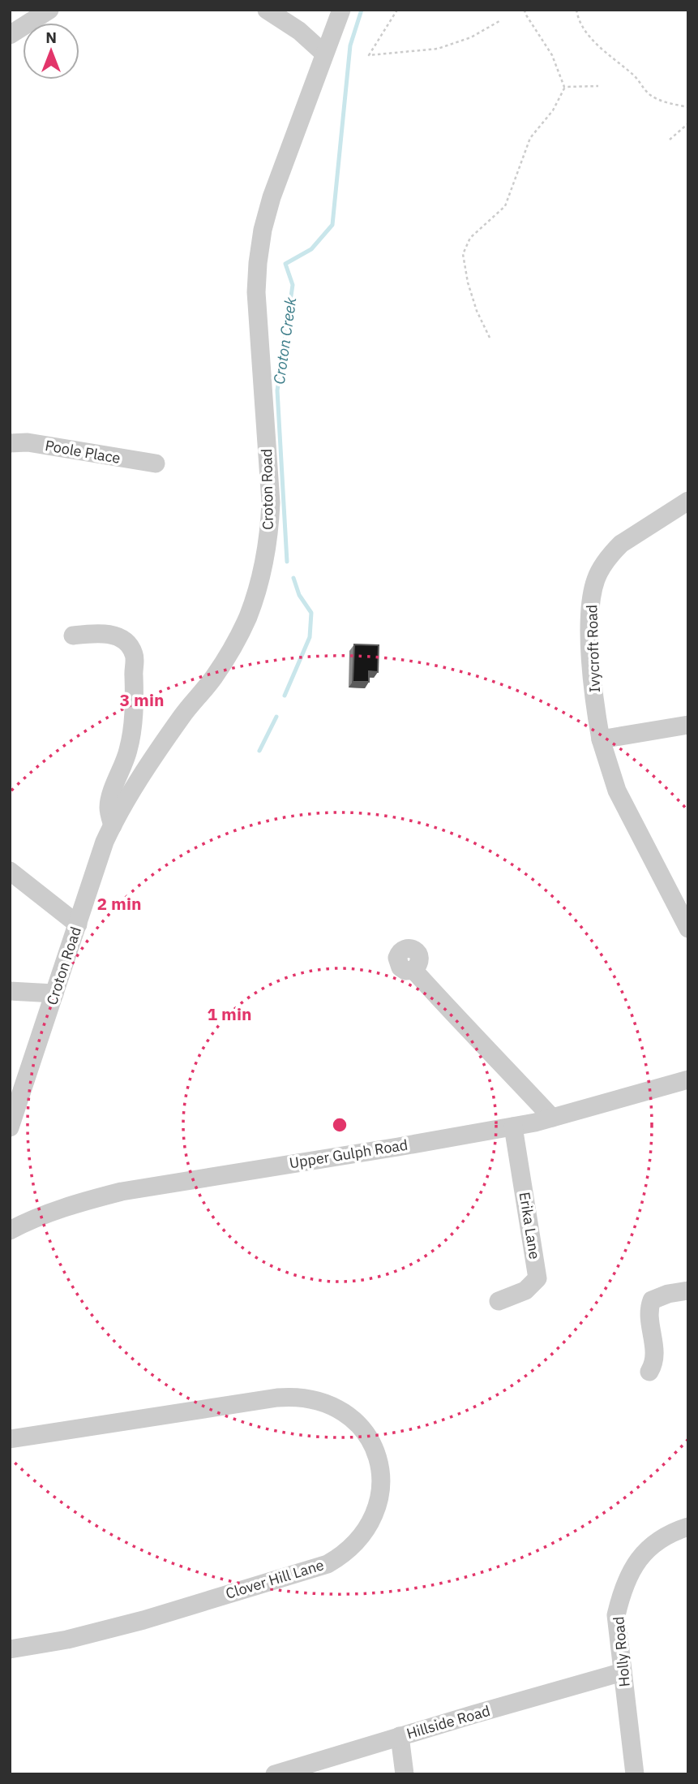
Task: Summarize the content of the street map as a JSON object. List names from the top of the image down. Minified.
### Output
{"streets":{"street":["Poole Place","Croton Road","Ivycroft Road","Upper Gulph Road","Erika Lane","Clover Hill Lane","Holly Road","Hillside Road"]},"crossings":[["Upper Gulph Road","Erika Lane"],["Holly Road","Hillside Road"]],"water":["Croton Creek"],"north":"top","rings":["3 min","2 min","1 min"]}
